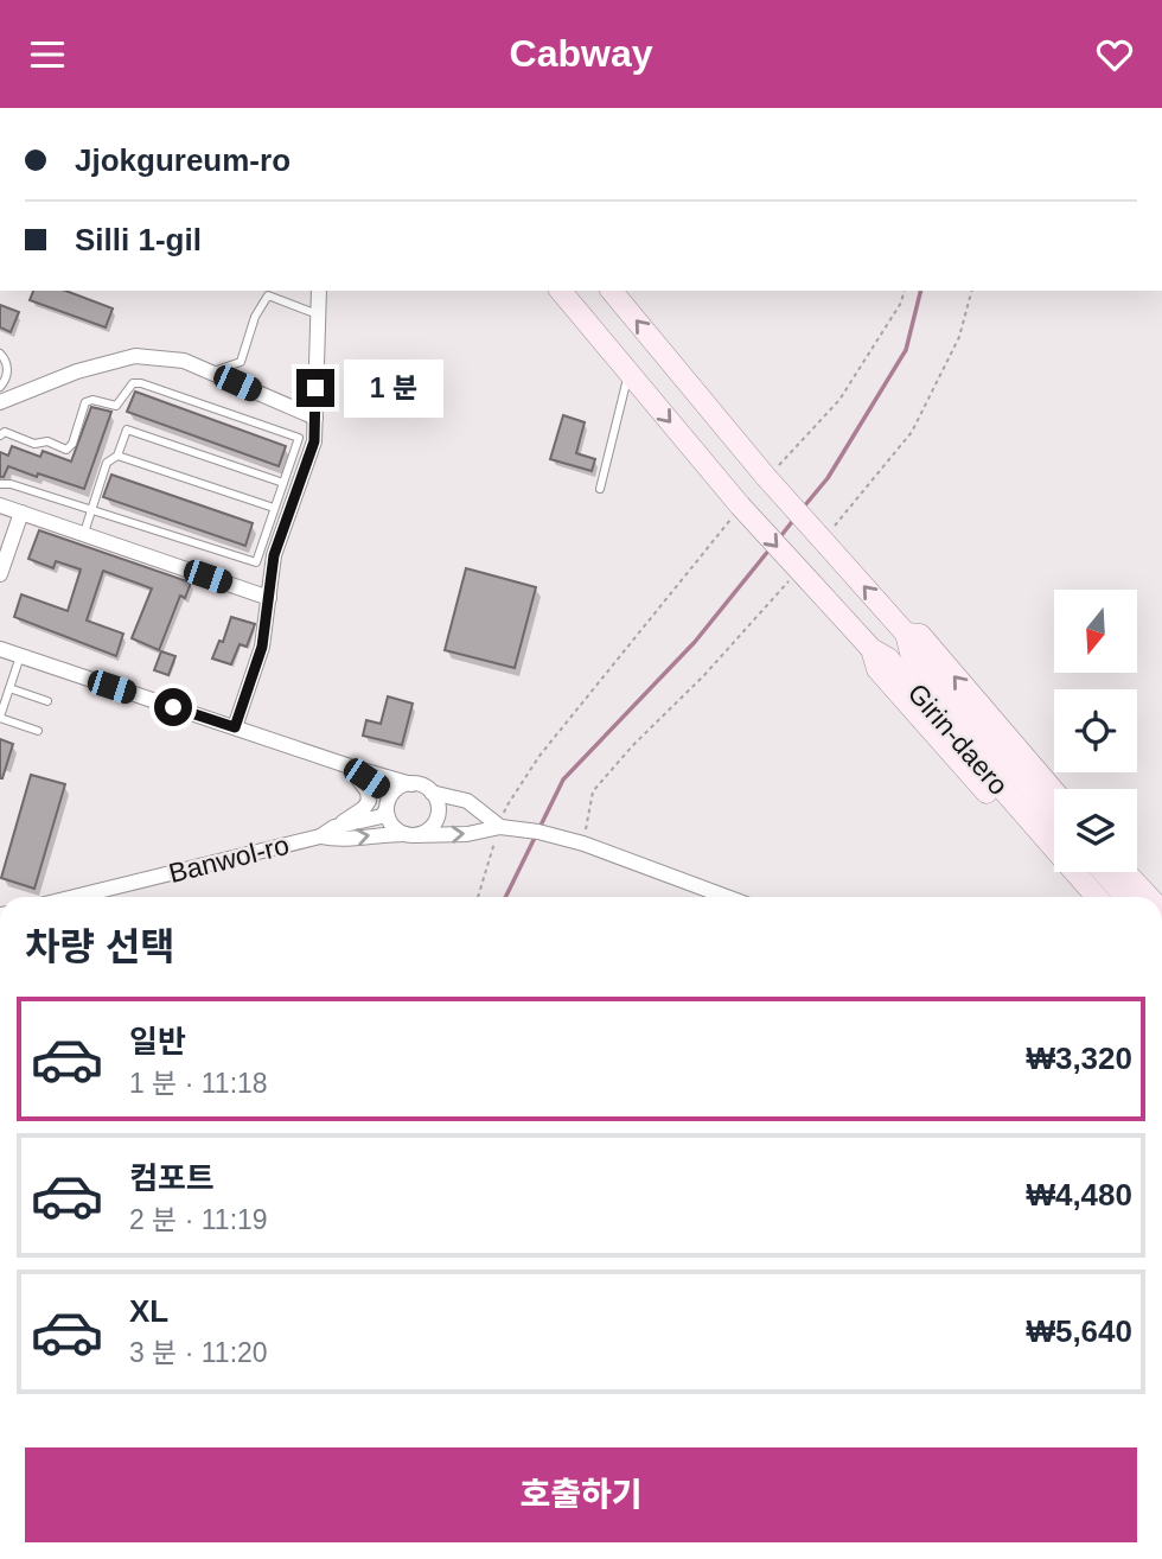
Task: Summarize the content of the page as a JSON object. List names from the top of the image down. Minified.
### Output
{"streets":{"street":["Girin-daero","Banwol-ro"]},"north":"bottom","page":{"header":"Cabway","banner":["Jjokgureum-ro","Silli 1-gil"],"bubble":"1 분","heading":"차량 선택","list":[{"name":"일반","note":"1 분 · 11:18","value":"₩3,320"},{"name":"컴포트","note":"2 분 · 11:19","value":"₩4,480"},{"name":"XL","note":"3 분 · 11:20","value":"₩5,640"}],"buttons":"호출하기"}}
